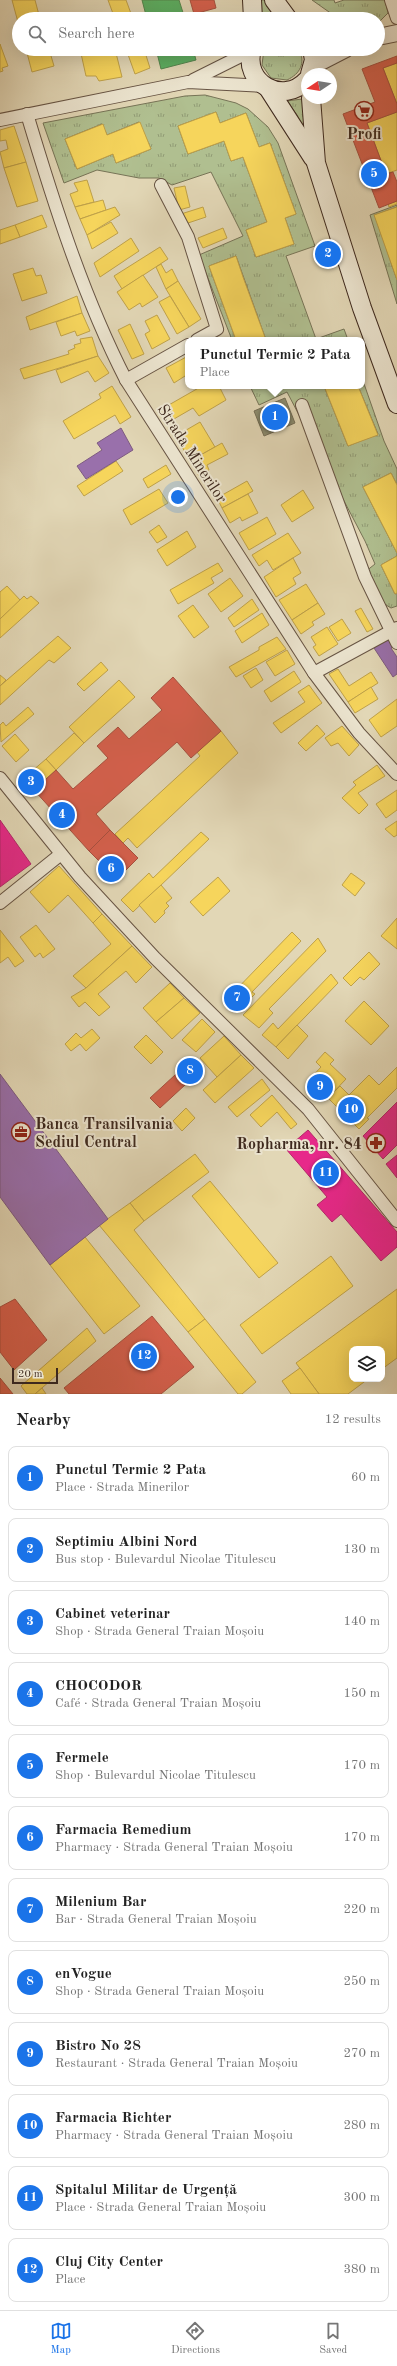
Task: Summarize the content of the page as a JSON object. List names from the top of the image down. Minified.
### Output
{"streets":{"street":["Strada Minerilor"]},"places":{"supermarket":["Profi"],"office":["Banca Transilvania Sediul Central"],"pharmacy":["Ropharma, nr. 84"]},"scale_bar":"20 m","north":"left","page":{"search":"Search here","pins":["5","2","1","3","4","6","7","8","9","10","11","12"],"popup":["Punctul Termic 2 Pata","Place"],"scale":"20 m","heading":["Nearby","12 results"],"list":[{"mark":"1","name":"Punctul Termic 2 Pata","note":"Place · Strada Minerilor","value":"60 m"},{"mark":"2","name":"Septimiu Albini Nord","note":"Bus stop · Bulevardul Nicolae Titulescu","value":"130 m"},{"mark":"3","name":"Cabinet veterinar","note":"Shop · Strada General Traian Moșoiu","value":"140 m"},{"mark":"4","name":"CHOCODOR","note":"Café · Strada General Traian Moșoiu","value":"150 m"},{"mark":"5","name":"Fermele","note":"Shop · Bulevardul Nicolae Titulescu","value":"170 m"},{"mark":"6","name":"Farmacia Remedium","note":"Pharmacy · Strada General Traian Moșoiu","value":"170 m"},{"mark":"7","name":"Milenium Bar","note":"Bar · Strada General Traian Moșoiu","value":"220 m"},{"mark":"8","name":"enVogue","note":"Shop · Strada General Traian Moșoiu","value":"250 m"},{"mark":"9","name":"Bistro No 28","note":"Restaurant · Strada General Traian Moșoiu","value":"270 m"},{"mark":"10","name":"Farmacia Richter","note":"Pharmacy · Strada General Traian Moșoiu","value":"280 m"},{"mark":"11","name":"Spitalul Militar de Urgență","note":"Place · Strada General Traian Moșoiu","value":"300 m"},{"mark":"12","name":"Cluj City Center","note":"Place","value":"380 m"}],"nav":["Map","Directions","Saved"]}}
